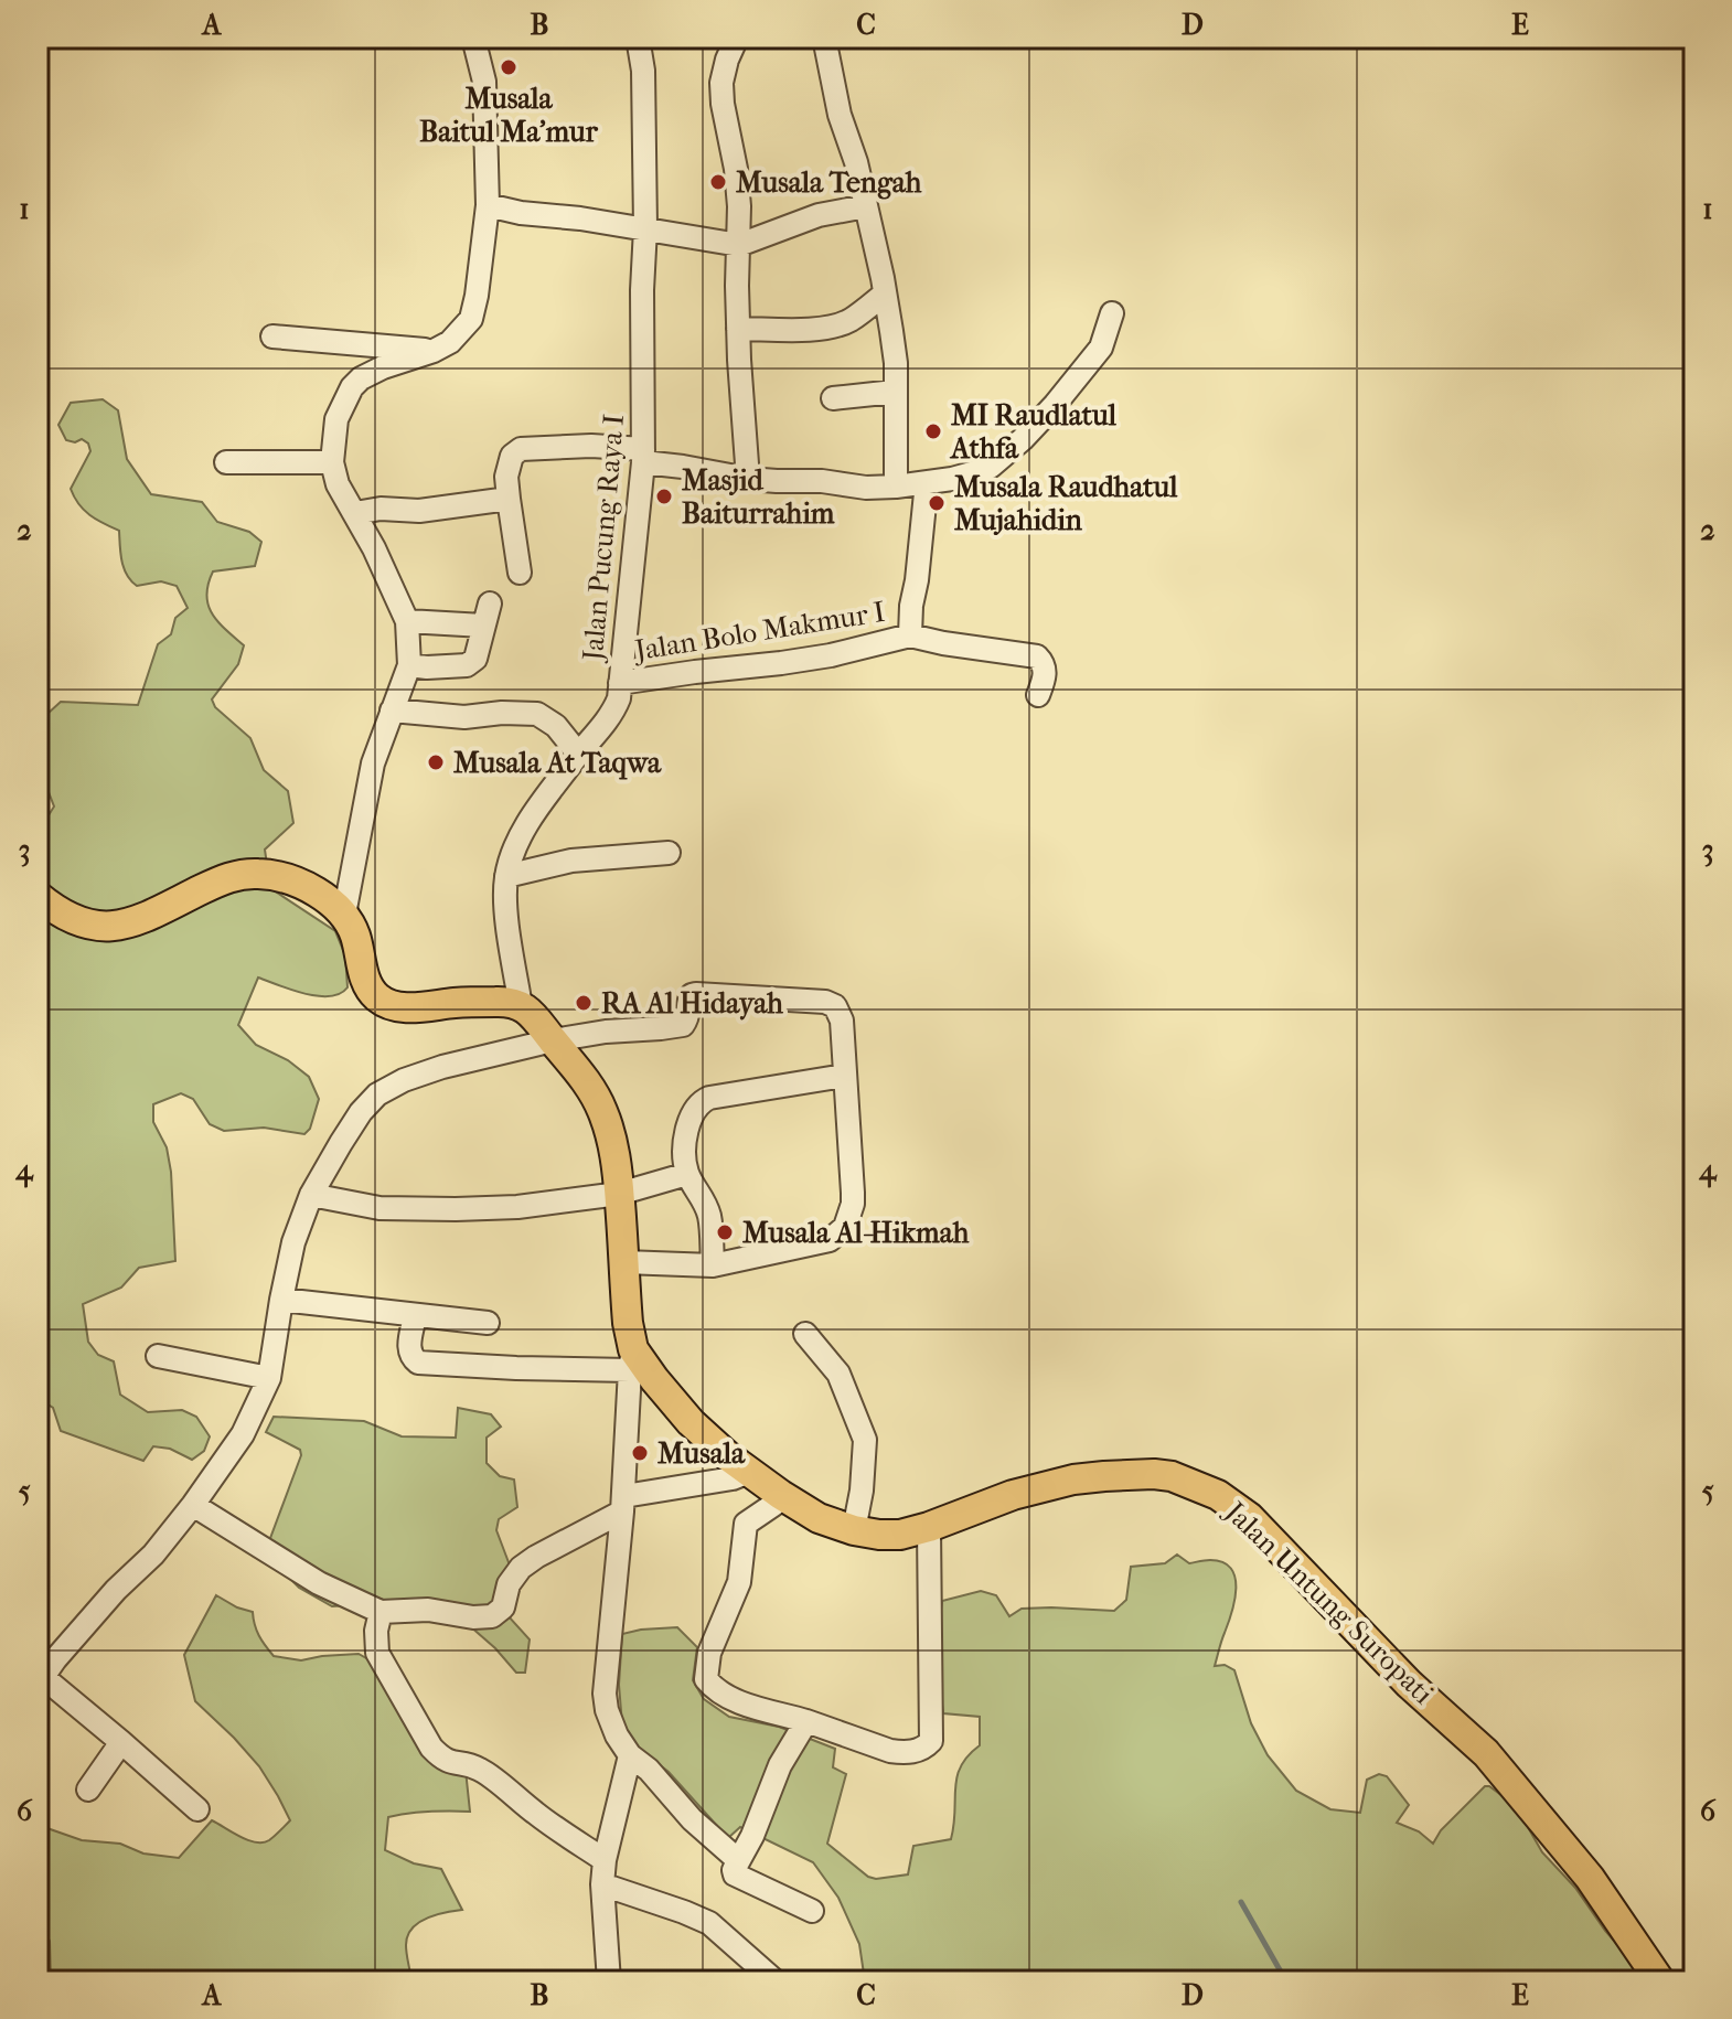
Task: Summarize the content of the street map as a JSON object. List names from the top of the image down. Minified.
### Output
{"streets":{"main road":["Jalan Untung Suropati"],"street":["Jalan Pucung Raya I","Jalan Bolo Makmur I"]},"crossings":[["Jalan Pucung Raya I","Jalan Bolo Makmur I"],["Jalan Pucung Raya I","Jalan Untung Suropati"]],"places":["Musala Baitul Ma'mur","Musala Tengah","MI Raudlatul Athfa","Masjid Baiturrahim","Musala Raudhatul Mujahidin","Musala At Taqwa","RA Al Hidayah","Musala Al-Hikmah","Musala"],"grid":{"columns":["A","B","C","D","E"],"rows":["1","2","3","4","5","6"]}}
